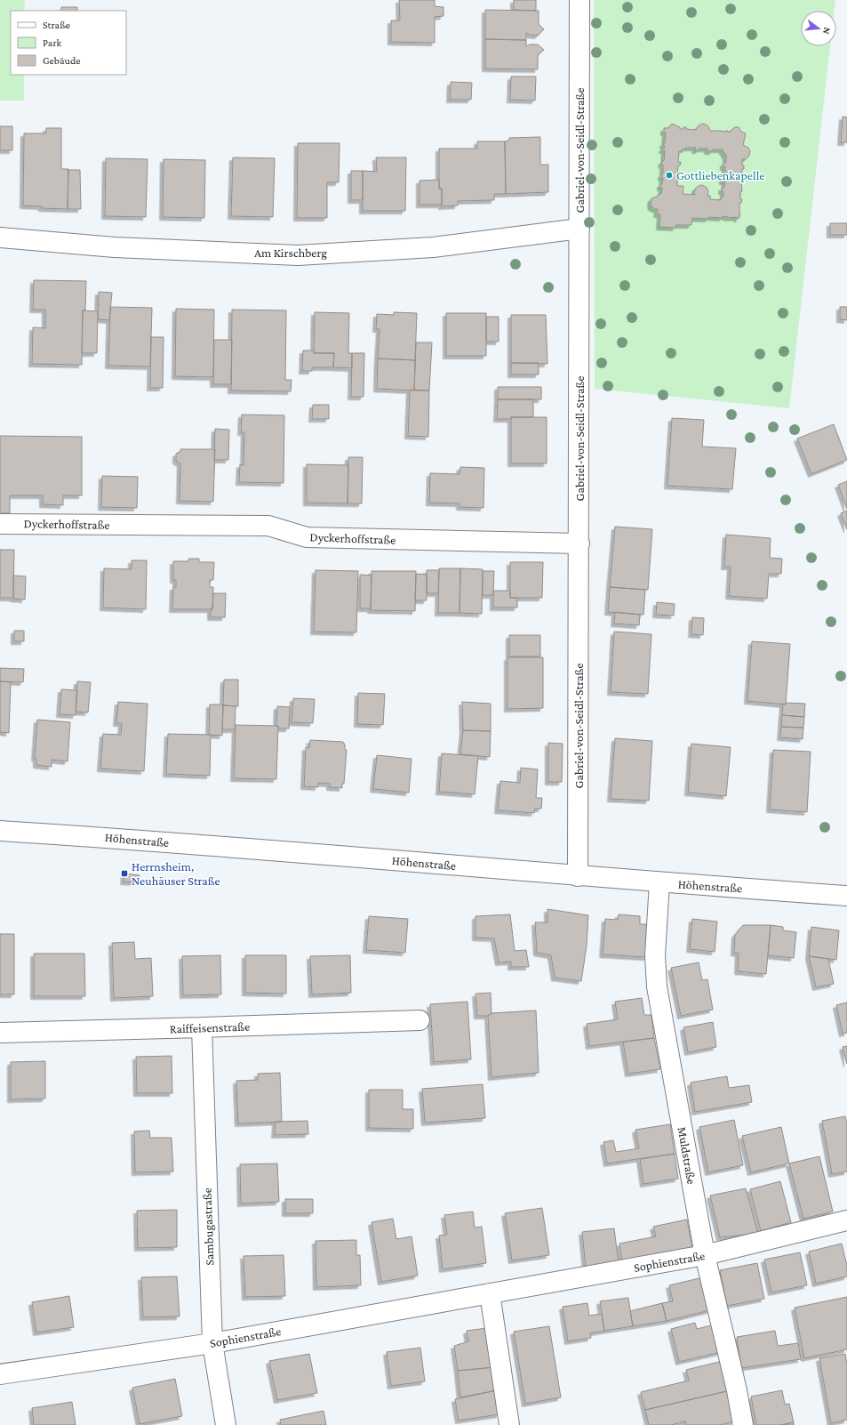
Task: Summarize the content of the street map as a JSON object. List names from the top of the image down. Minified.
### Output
{"streets":{"street":["Gabriel-von-Seidl-Straße","Am Kirschberg","Dyckerhoffstraße","Höhenstraße","Raiffeisenstraße","Muldstraße","Sambugastraße","Sophienstraße"]},"crossings":[["Gabriel-von-Seidl-Straße","Am Kirschberg"],["Gabriel-von-Seidl-Straße","Dyckerhoffstraße"],["Gabriel-von-Seidl-Straße","Höhenstraße"],["Höhenstraße","Muldstraße"],["Raiffeisenstraße","Sambugastraße"],["Muldstraße","Sophienstraße"],["Sambugastraße","Sophienstraße"]],"places":{"other":["Gottliebenkapelle"],"transit":["Herrnsheim, Neuhäuser Straße"]},"legend":["Straße","Park","Gebäude"],"north":"right"}
